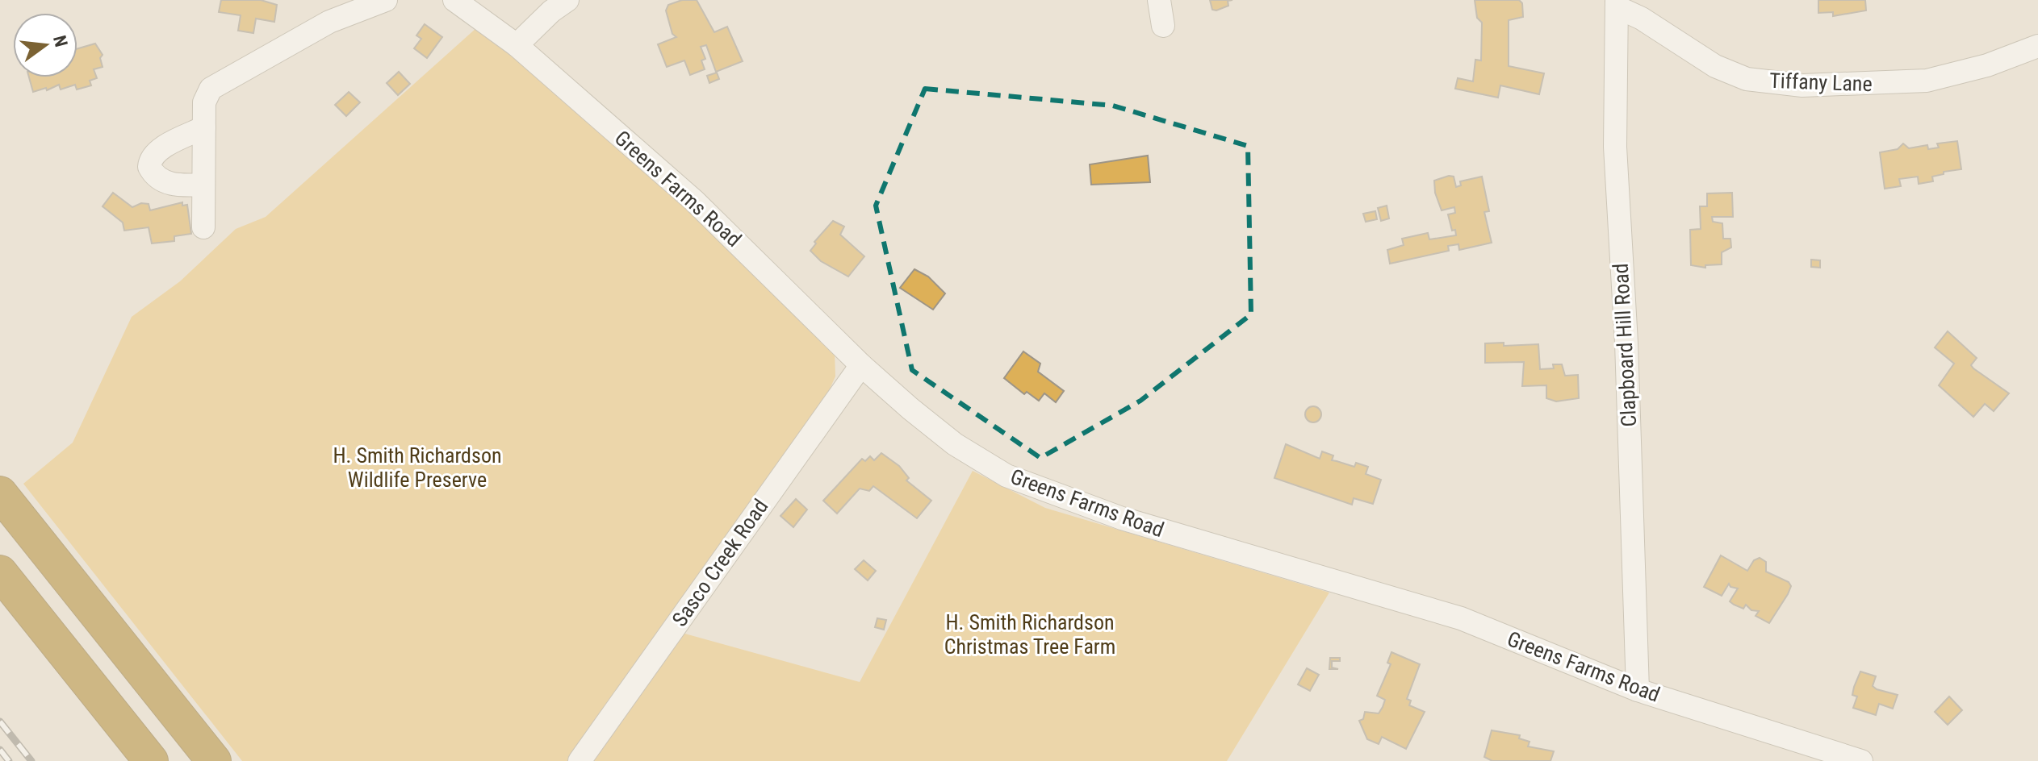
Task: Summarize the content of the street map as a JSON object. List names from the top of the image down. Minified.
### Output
{"streets":{"street":["Tiffany Lane","Greens Farms Road","Clapboard Hill Road","Sasco Creek Road"]},"crossings":[["Tiffany Lane","Clapboard Hill Road"],["Greens Farms Road","Clapboard Hill Road"],["Greens Farms Road","Sasco Creek Road"]],"parks":["H. Smith Richardson Wildlife Preserve","H. Smith Richardson Christmas Tree Farm"],"north":"right"}
